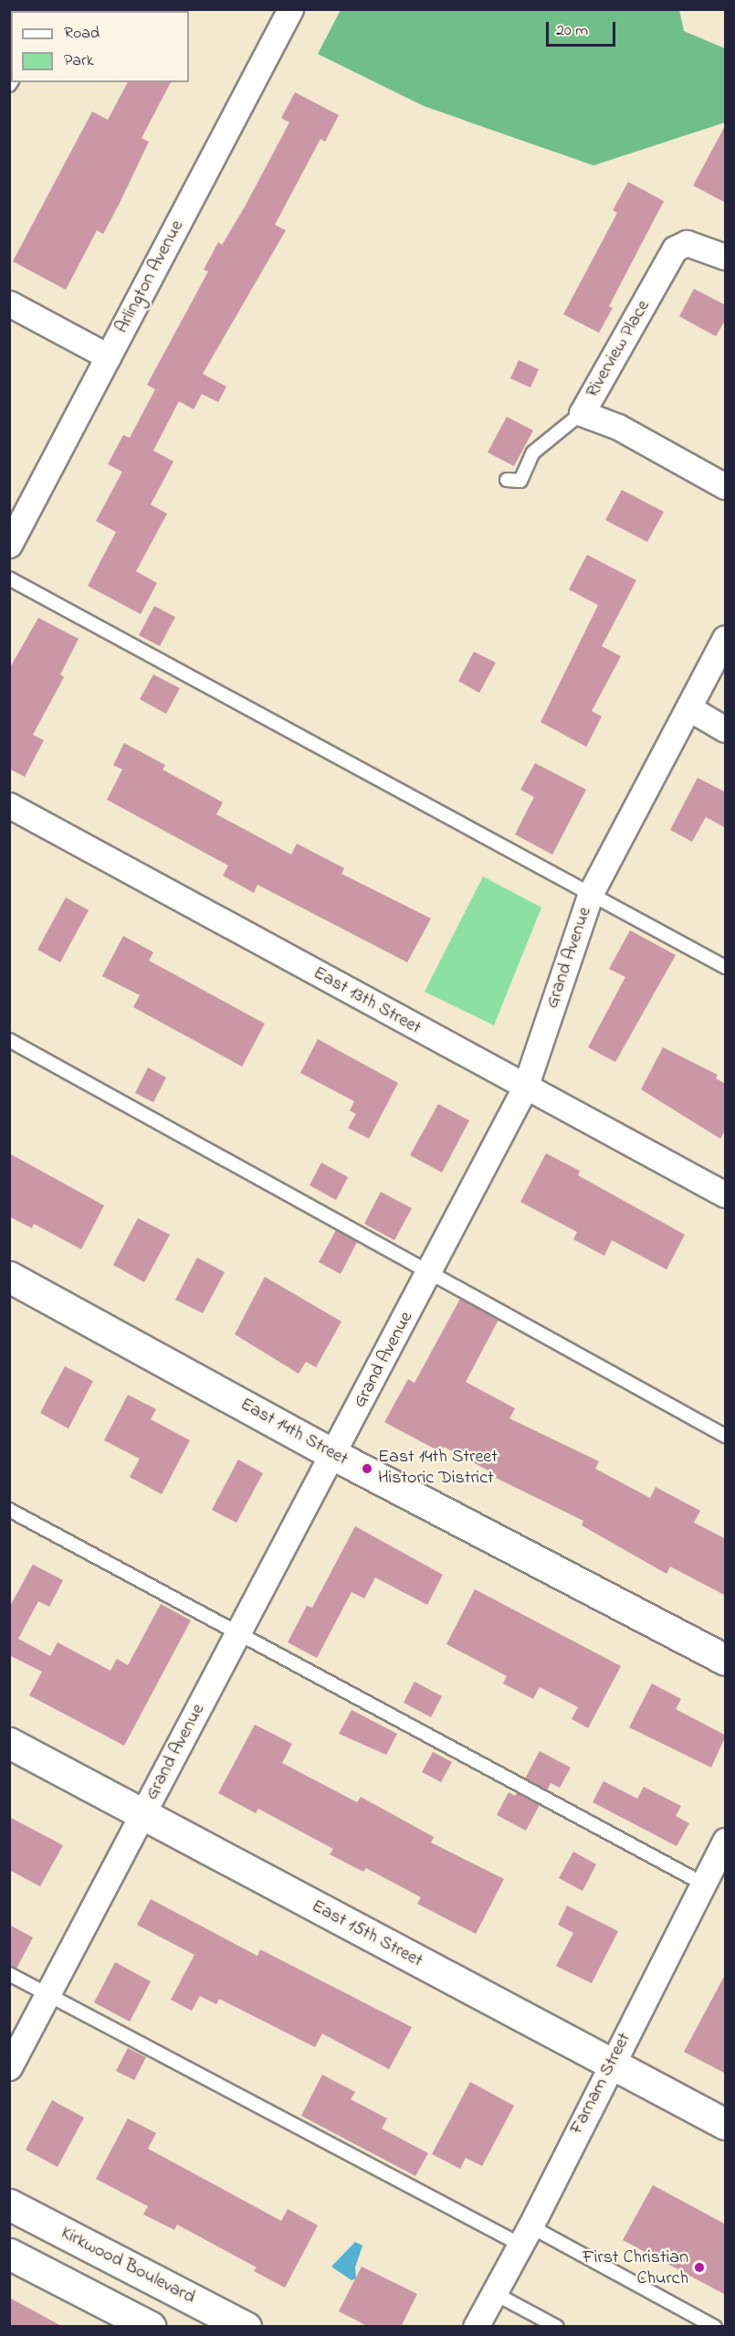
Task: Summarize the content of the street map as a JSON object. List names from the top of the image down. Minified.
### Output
{"streets":{"street":["Arlington Avenue","Riverview Place","Grand Avenue","East 13th Street","East 14th Street","East 15th Street","Farnam Street","Kirkwood Boulevard"]},"crossings":[["Grand Avenue","East 13th Street"],["Grand Avenue","East 14th Street"],["Grand Avenue","East 15th Street"],["East 15th Street","Farnam Street"]],"places":["East 14th Street Historic District","First Christian Church"],"legend":["Road","Park"],"scale_bar":"20 m"}
